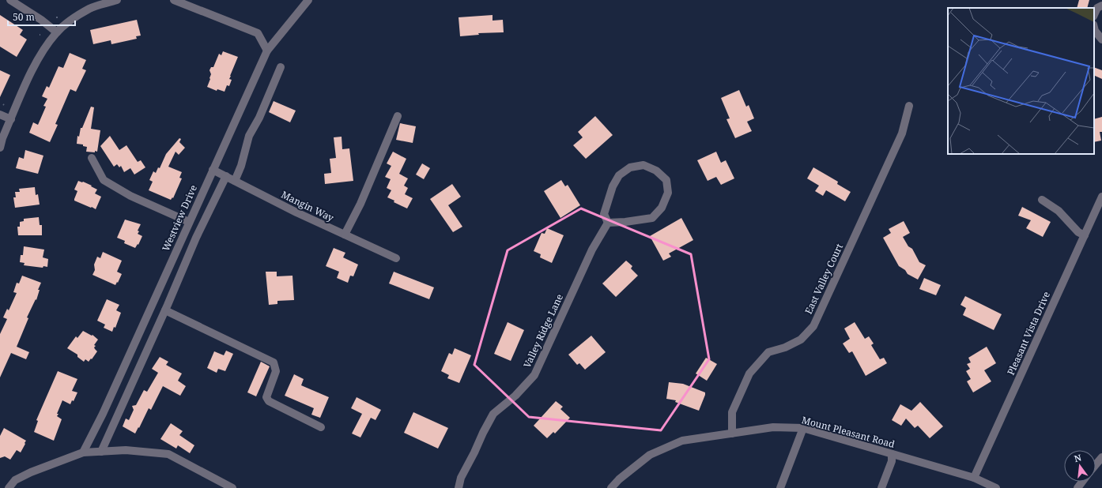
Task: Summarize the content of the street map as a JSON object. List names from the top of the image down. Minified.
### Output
{"streets":{"street":["Mangin Way","Westview Drive","East Valley Court","Valley Ridge Lane","Pleasant Vista Drive","Mount Pleasant Road"]},"crossings":[["Mangin Way","Westview Drive"],["East Valley Court","Mount Pleasant Road"],["Pleasant Vista Drive","Mount Pleasant Road"]],"scale_bar":"50 m","north":"top"}
